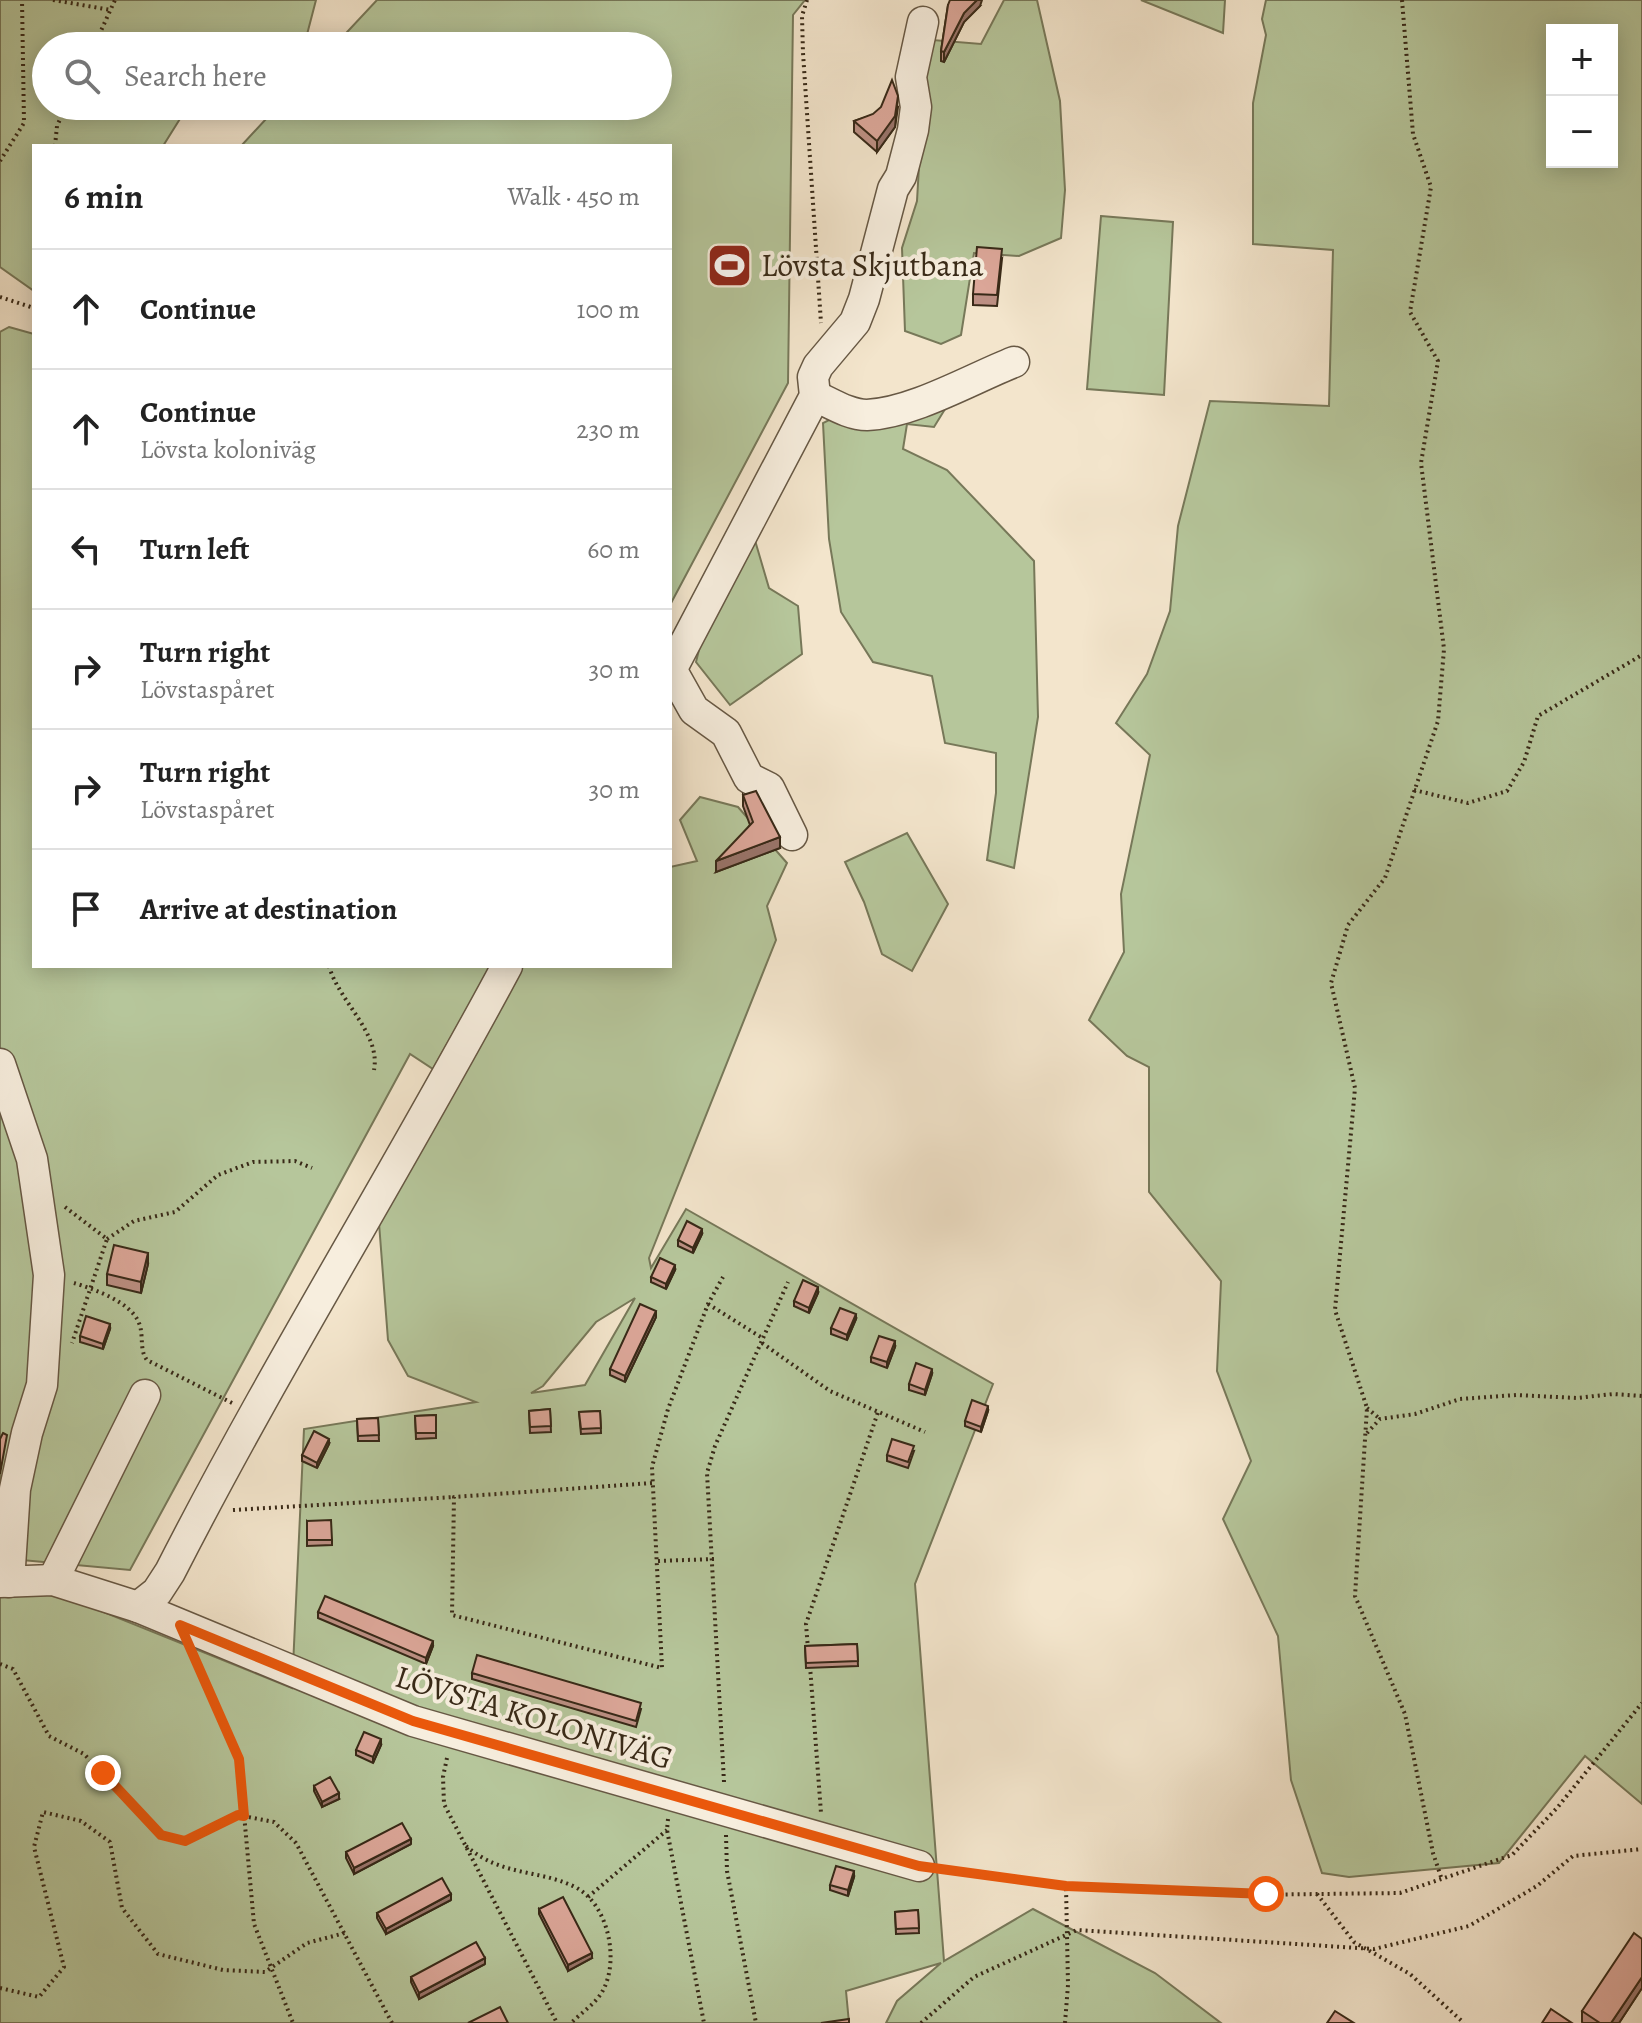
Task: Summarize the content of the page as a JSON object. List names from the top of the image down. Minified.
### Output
{"streets":{"street":["LÖVSTA KOLONIVÄG"]},"places":{"sports":["Lövsta Skjutbana"]},"page":{"map_buttons":["+","−"],"search":"Search here","heading":["6 min","Walk · 450 m"],"list":[["Continue","100 m"],["Continue","Lövsta koloniväg","230 m"],["Turn left","60 m"],["Turn right","Lövstaspåret","30 m"],["Turn right","Lövstaspåret","30 m"],"Arrive at destination"]}}
